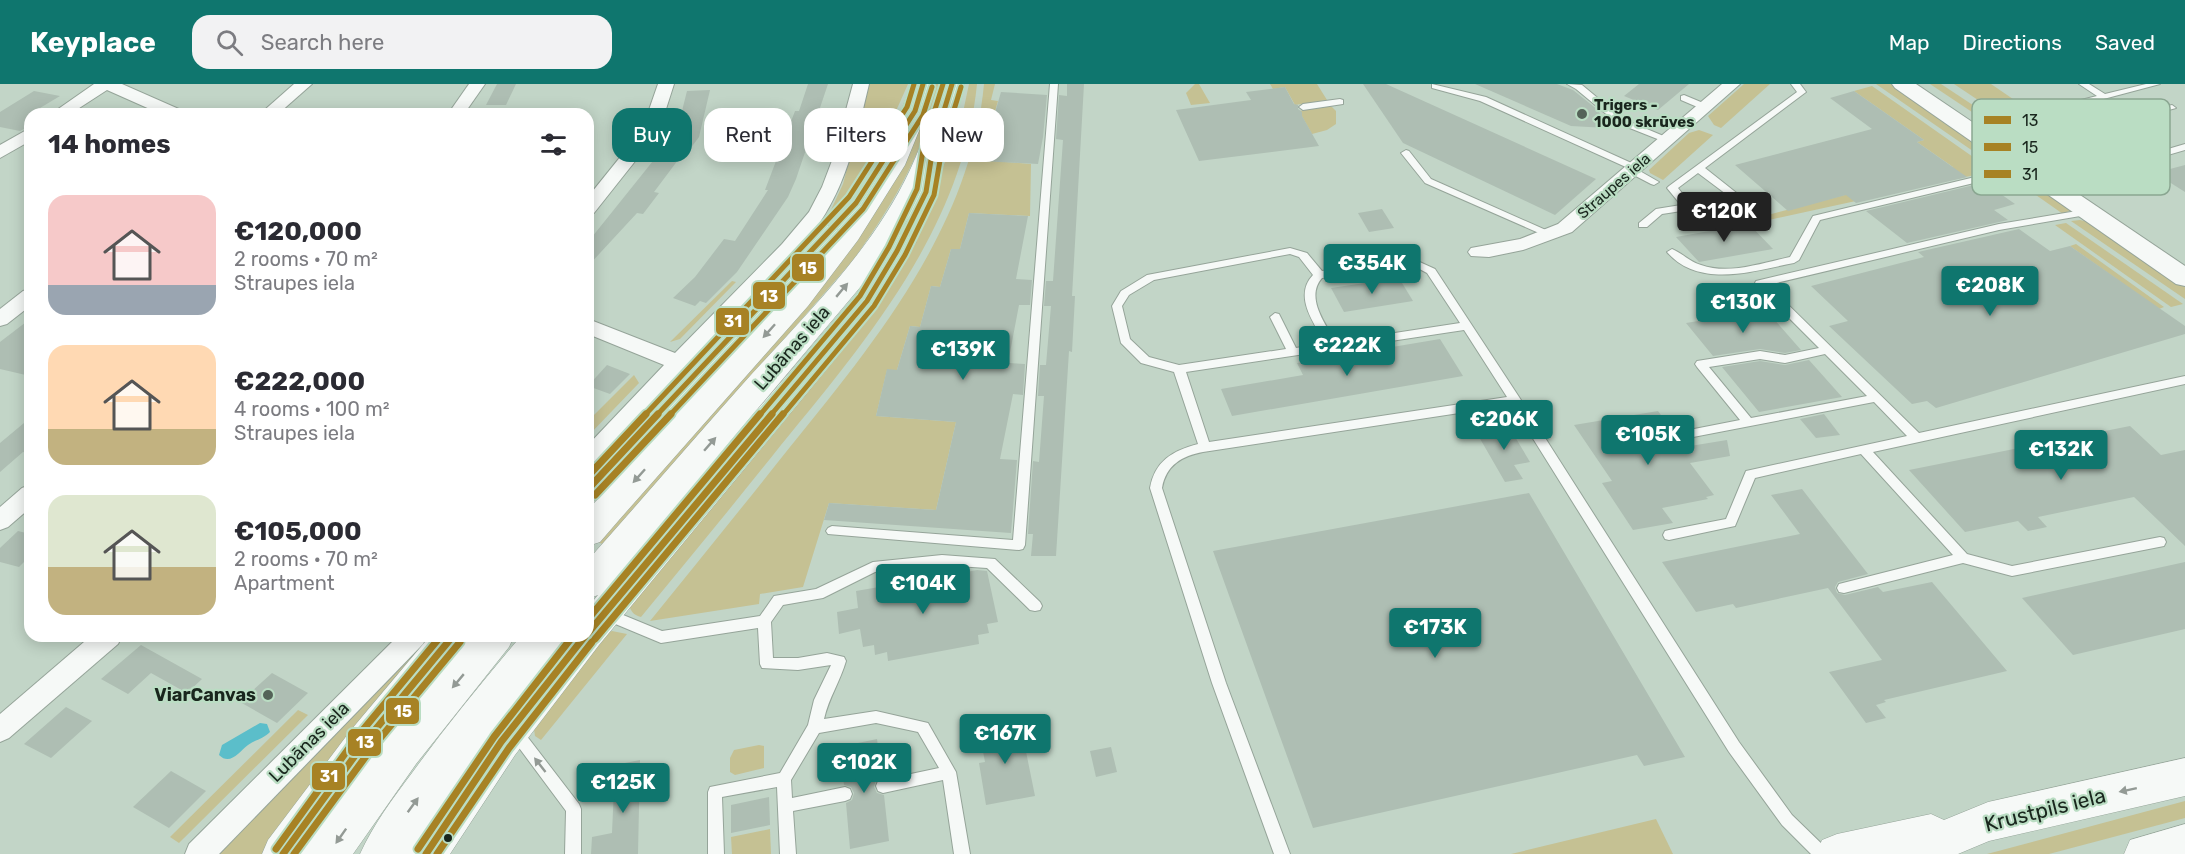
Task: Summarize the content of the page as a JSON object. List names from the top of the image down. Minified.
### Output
{"streets":{"main road":["Lubānas iela","Krustpils iela"],"street":["Straupes iela"]},"one_way":["Krustpils iela"],"places":["Trigers - 1000 skrūves","ViarCanvas"],"lines":["transit line 13","transit line 31","transit line 15"],"legend":["13","15","31"],"page":{"header":"Keyplace","search":"Search here","nav":["Map","Directions","Saved"],"chip":["Buy","Rent","Filters","New"],"heading":"14 homes","list":[{"name":"€120,000","note":"2 rooms · 70 m² · Straupes iela"},{"name":"€222,000","note":"4 rooms · 100 m² · Straupes iela"},{"name":"€105,000","note":"2 rooms · 70 m² · Apartment"}],"price":["€120K","€354K","€208K","€130K","€222K","€139K","€206K","€105K","€132K","€104K","€173K","€167K","€102K","€125K"]}}
